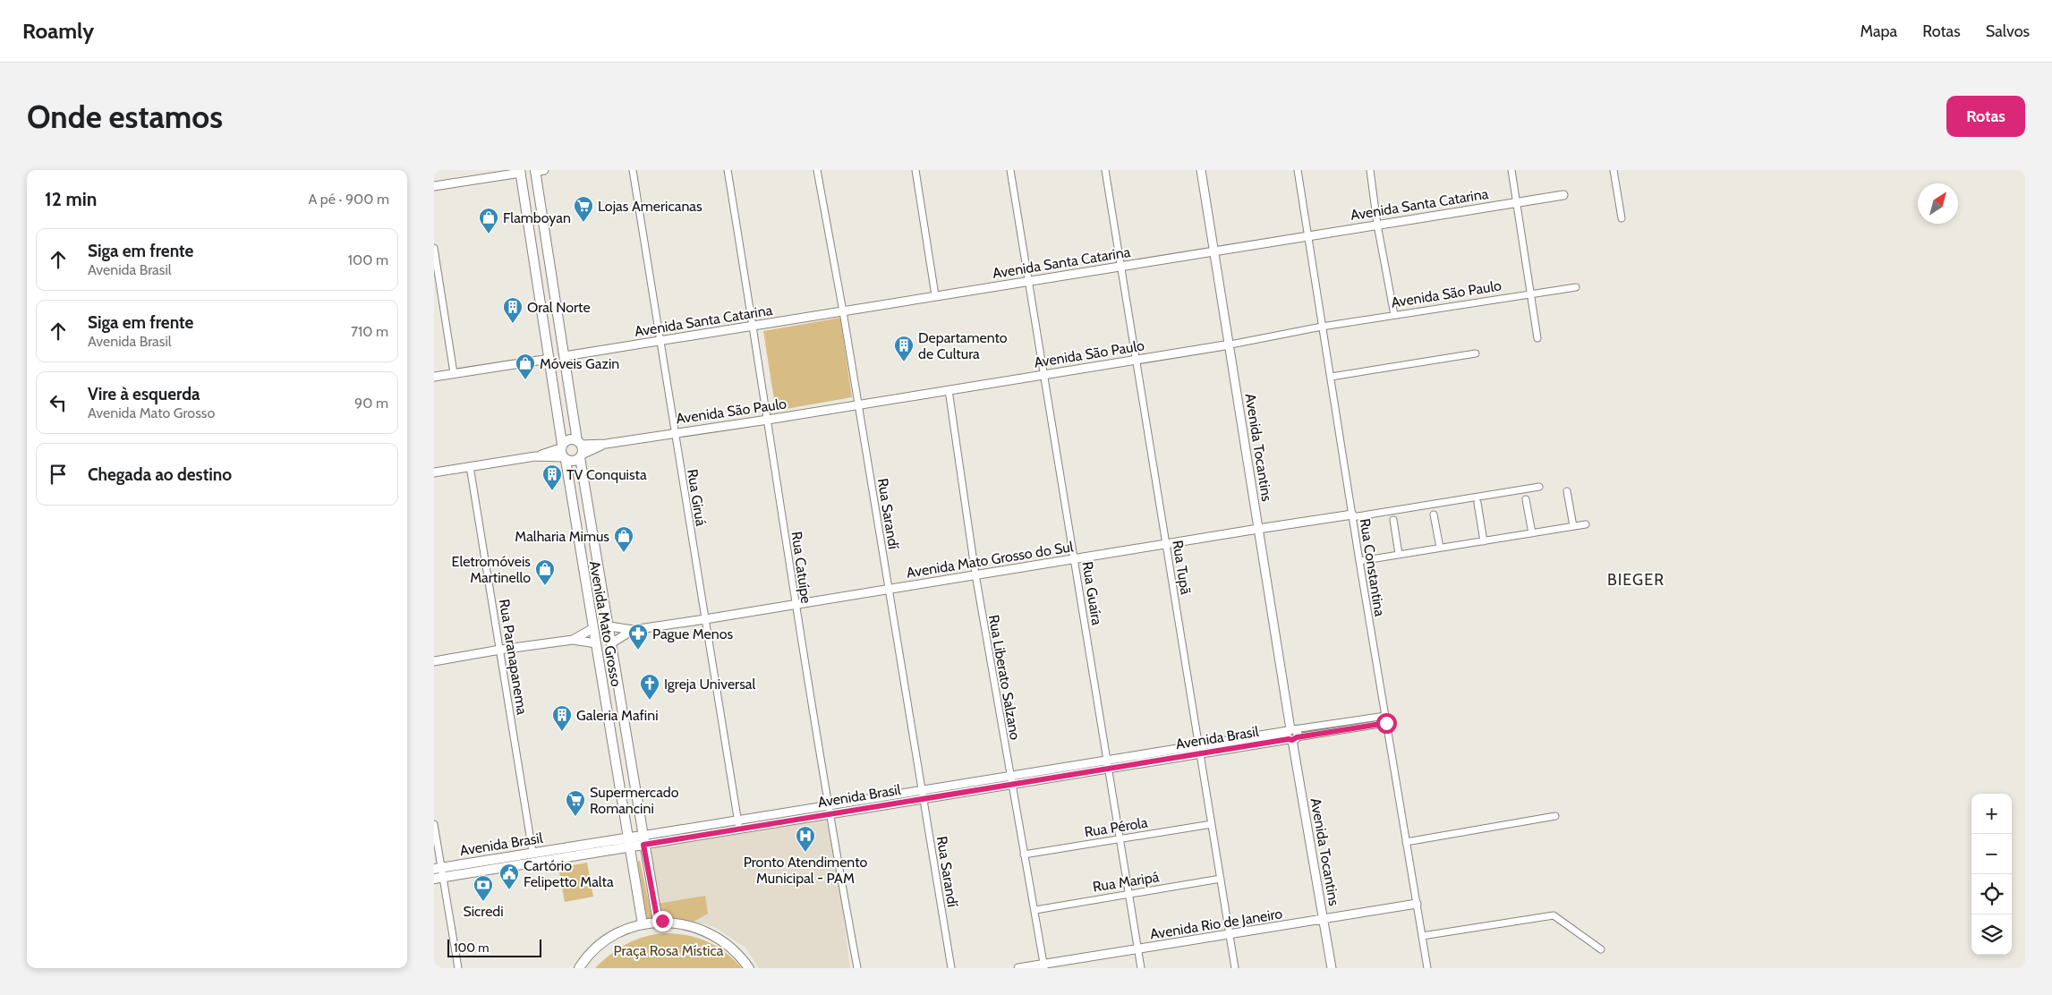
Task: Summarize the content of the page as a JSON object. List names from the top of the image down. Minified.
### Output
{"streets":{"main road":["Avenida Mato Grosso","Avenida Brasil"],"street":["Avenida Santa Catarina","Avenida São Paulo","Avenida Tocantins","Rua Giruá","Rua Sarandí","Avenida Mato Grosso do Sul","Rua Catuípe","Rua Tupã","Rua Constantina","Rua Guaíra","Rua Paranapanema","Rua Liberato Salzano","Rua Pérola","Rua Maripá","Avenida Rio de Janeiro"]},"crossings":[["Avenida Santa Catarina","Avenida Tocantins"],["Avenida Santa Catarina","Rua Giruá"],["Avenida Santa Catarina","Rua Sarandí"],["Avenida Santa Catarina","Rua Catuípe"],["Avenida Santa Catarina","Rua Tupã"],["Avenida Santa Catarina","Rua Constantina"],["Avenida Santa Catarina","Rua Guaíra"],["Avenida São Paulo","Avenida Tocantins"],["Avenida São Paulo","Rua Giruá"],["Avenida São Paulo","Rua Sarandí"],["Avenida São Paulo","Rua Catuípe"],["Avenida São Paulo","Rua Tupã"],["Avenida São Paulo","Rua Constantina"],["Avenida São Paulo","Rua Guaíra"],["Avenida São Paulo","Avenida Mato Grosso"],["Avenida São Paulo","Rua Liberato Salzano"],["Avenida Tocantins","Avenida Mato Grosso do Sul"],["Avenida Tocantins","Avenida Brasil"],["Avenida Tocantins","Avenida Rio de Janeiro"],["Rua Giruá","Avenida Mato Grosso do Sul"],["Rua Giruá","Avenida Brasil"],["Rua Sarandí","Avenida Mato Grosso do Sul"],["Rua Sarandí","Avenida Brasil"],["Avenida Mato Grosso do Sul","Rua Catuípe"],["Avenida Mato Grosso do Sul","Rua Tupã"],["Avenida Mato Grosso do Sul","Rua Constantina"],["Avenida Mato Grosso do Sul","Rua Guaíra"],["Avenida Mato Grosso do Sul","Rua Liberato Salzano"],["Rua Catuípe","Avenida Brasil"],["Rua Tupã","Avenida Brasil"],["Rua Tupã","Rua Pérola"],["Rua Tupã","Rua Maripá"],["Rua Tupã","Avenida Rio de Janeiro"],["Rua Constantina","Avenida Brasil"],["Rua Constantina","Avenida Rio de Janeiro"],["Rua Guaíra","Avenida Brasil"],["Rua Guaíra","Rua Pérola"],["Rua Guaíra","Rua Maripá"],["Rua Guaíra","Avenida Rio de Janeiro"],["Avenida Mato Grosso","Avenida Brasil"],["Rua Paranapanema","Avenida Brasil"],["Rua Liberato Salzano","Avenida Brasil"],["Rua Liberato Salzano","Rua Pérola"],["Rua Liberato Salzano","Rua Maripá"],["Rua Liberato Salzano","Avenida Rio de Janeiro"]],"districts":["BIEGER"],"parks":["Praça Rosa Mística"],"places":{"supermarket":["Lojas Americanas","Supermercado Romancini"],"shop":["Flamboyan","Móveis Gazin","Malharia Mimus","Eletromóveis Martinello"],"building":["Oral Norte","Departamento de Cultura","TV Conquista","Galeria Mafini"],"pharmacy":["Pague Menos"],"church":["Igreja Universal"],"hospital":["Pronto Atendimento Municipal - PAM"],"public building":["Cartório Felipetto Malta"],"bank":["Sicredi"]},"scale_bar":"100 m","north":"top right","page":{"header":"Roamly","nav":["Mapa","Rotas","Salvos"],"buttons":"Rotas","title":"Onde estamos","heading":["12 min","A pé · 900 m"],"list":[["Siga em frente","Avenida Brasil","100 m"],["Siga em frente","Avenida Brasil","710 m"],["Vire à esquerda","Avenida Mato Grosso","90 m"],"Chegada ao destino"],"map_buttons":["+","−"],"scale":"100 m"}}
